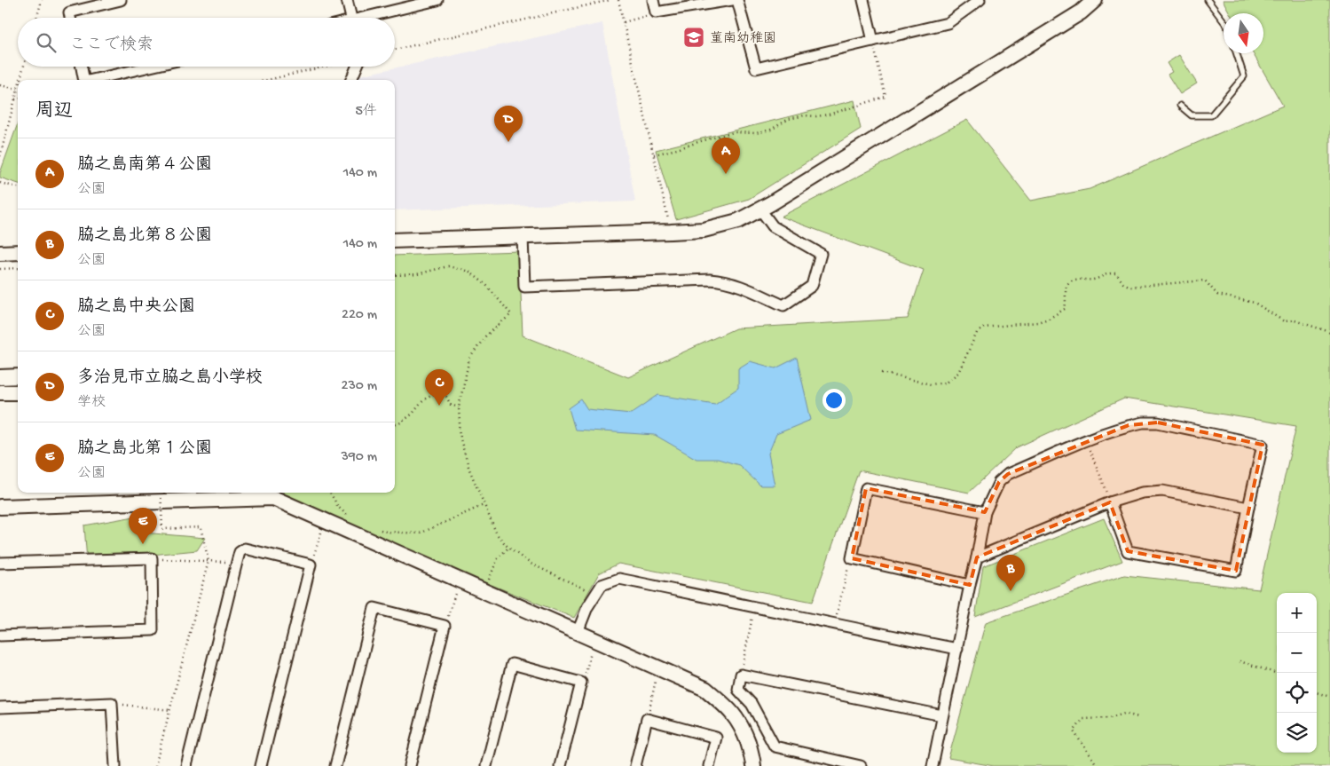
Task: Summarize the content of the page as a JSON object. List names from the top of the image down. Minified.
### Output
{"places":{"school or university":["菫南幼稚園"]},"north":"bottom","page":{"search":"ここで検索","heading":["周辺","5件"],"pins":["D","A","C","E","B"],"list":[{"mark":"A","name":"脇之島南第４公園","note":"公園","value":"140 m"},{"mark":"B","name":"脇之島北第８公園","note":"公園","value":"140 m"},{"mark":"C","name":"脇之島中央公園","note":"公園","value":"220 m"},{"mark":"D","name":"多治見市立脇之島小学校","note":"学校","value":"230 m"},{"mark":"E","name":"脇之島北第１公園","note":"公園","value":"390 m"}],"map_buttons":["+","−"]}}
